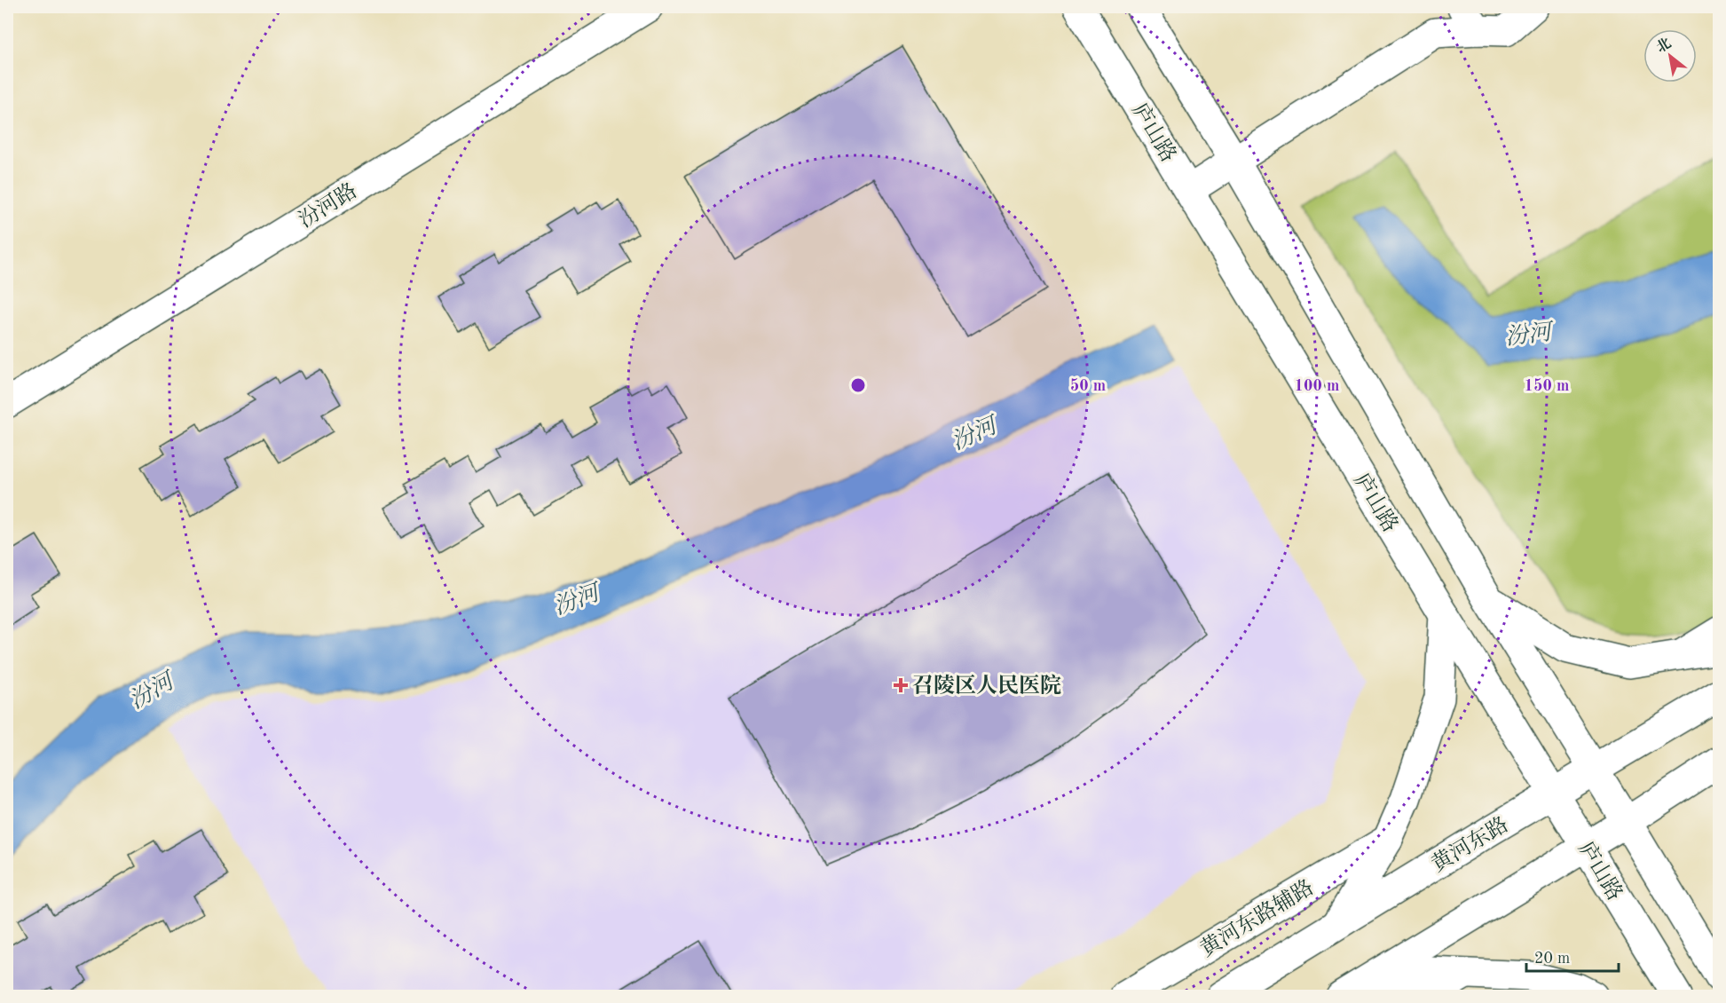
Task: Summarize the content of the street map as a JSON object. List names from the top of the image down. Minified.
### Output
{"streets":{"main road":["庐山路","汾河路","黄河东路","黄河东路辅路"]},"crossings":[["庐山路","黄河东路"]],"water":["汾河"],"places":{"health":["召陵区人民医院"]},"scale_bar":"20 m","north":"top left","rings":["50 m","100 m","150 m"]}
